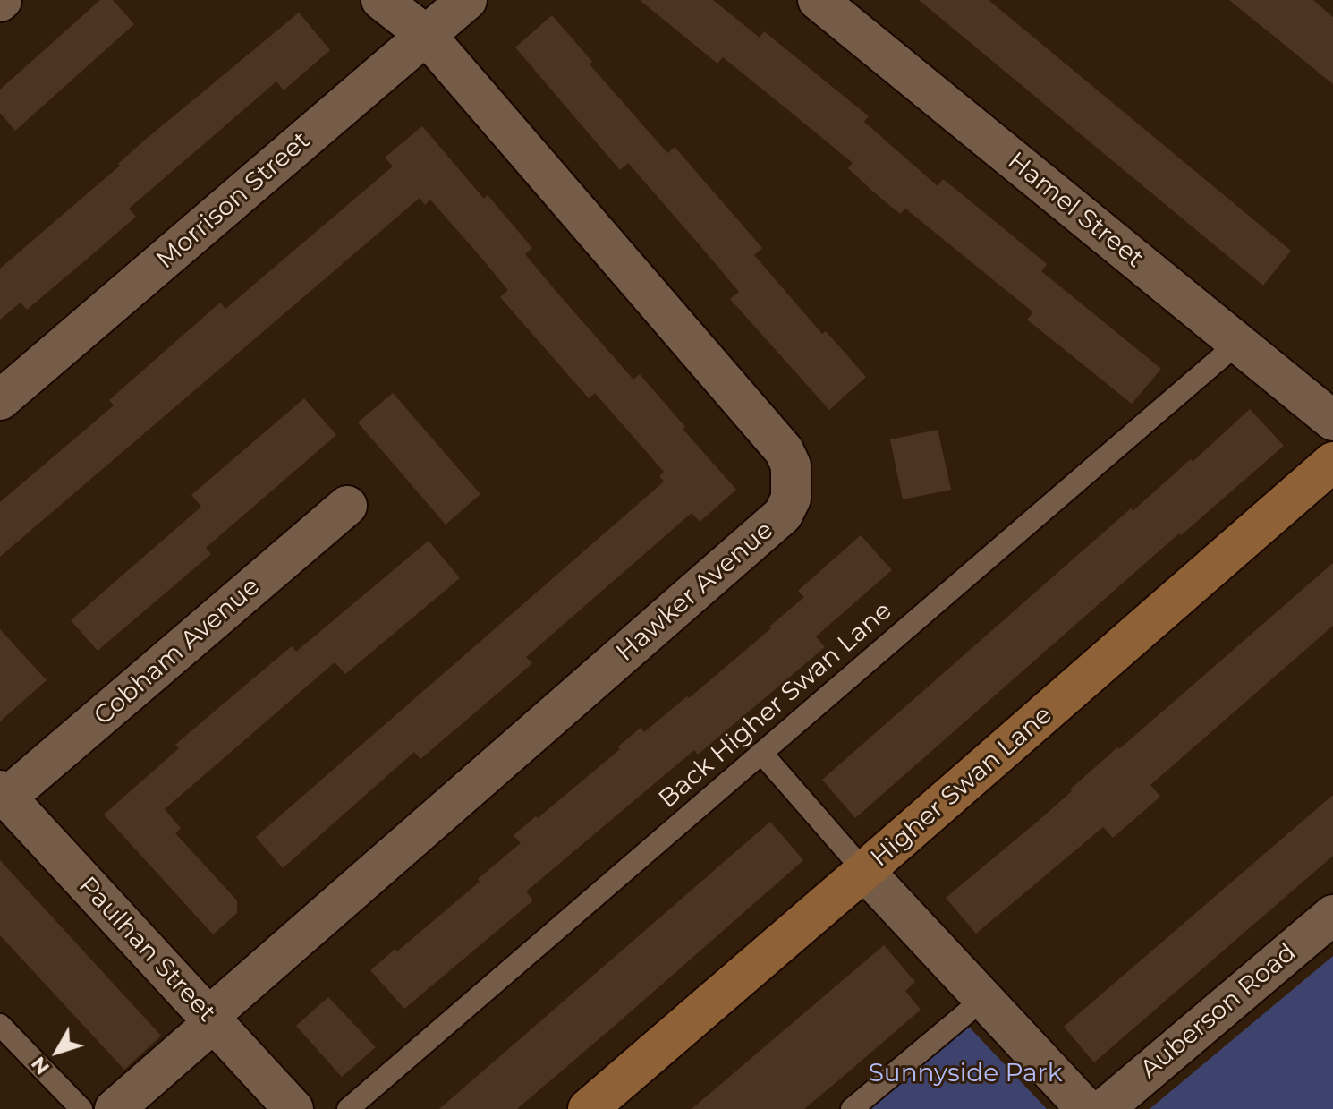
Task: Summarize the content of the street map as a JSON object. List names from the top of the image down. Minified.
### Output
{"streets":{"street":["Morrison Street","Hamel Street","Hawker Avenue","Cobham Avenue","Higher Swan Lane","Paulhan Street","Auberson Road"],"lane":["Back Higher Swan Lane"]},"crossings":[["Morrison Street","Hawker Avenue"],["Hamel Street","Back Higher Swan Lane"],["Hawker Avenue","Paulhan Street"],["Cobham Avenue","Paulhan Street"]],"parks":["Sunnyside Park"],"north":"bottom left"}
